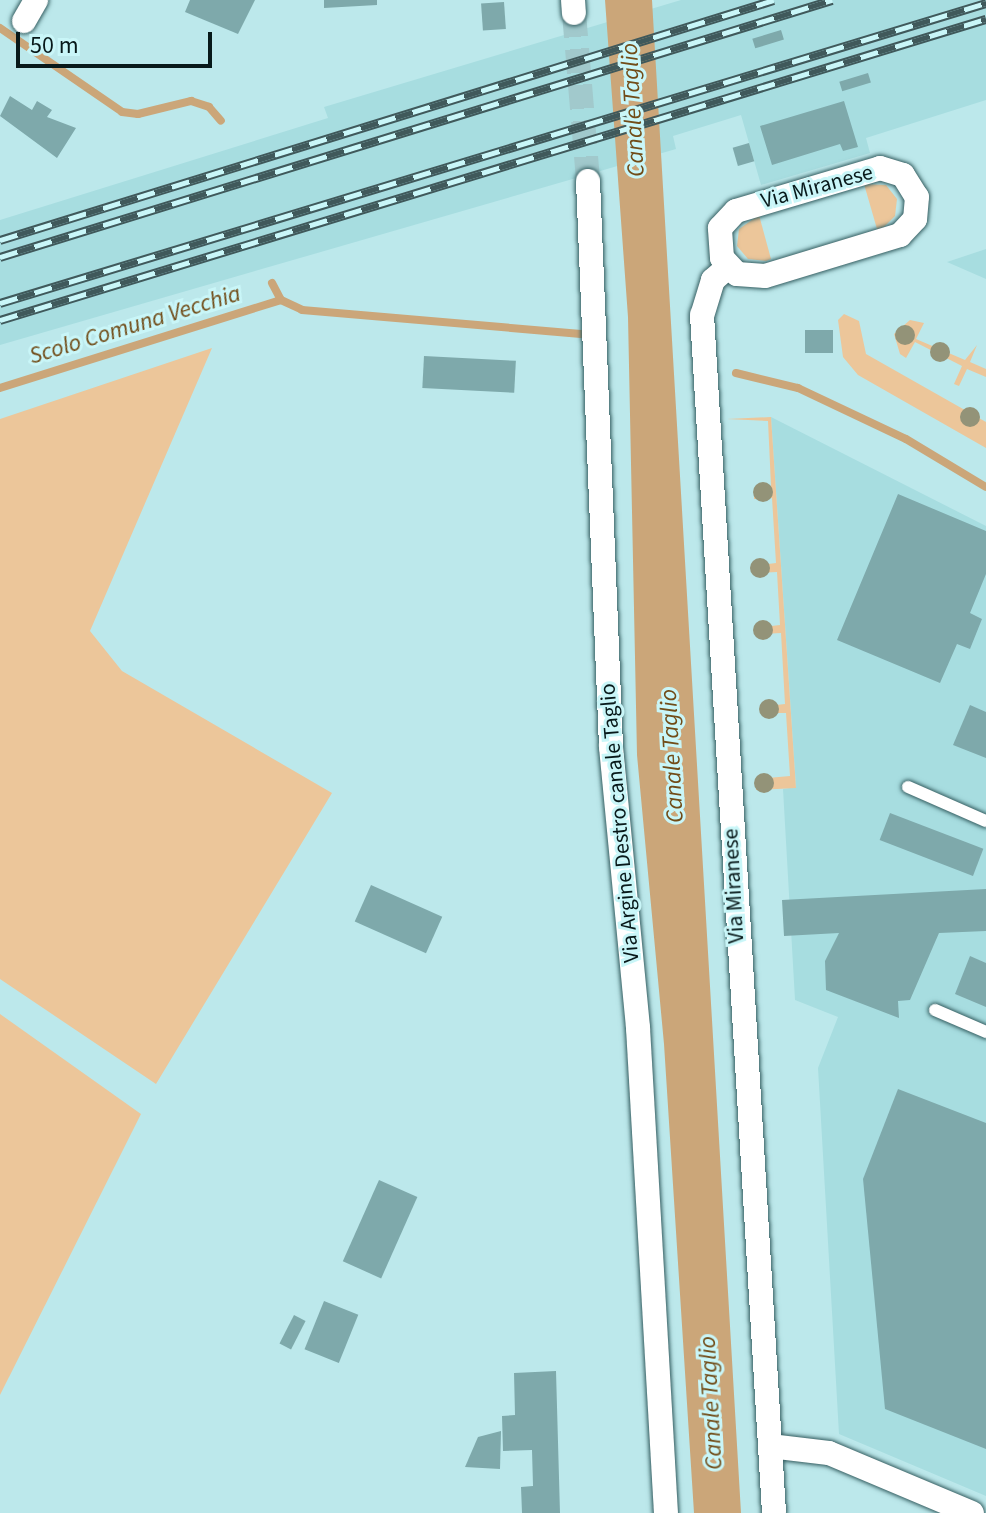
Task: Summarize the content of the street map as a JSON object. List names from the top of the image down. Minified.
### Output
{"streets":{"street":["Via Miranese","Via Argine Destro canale Taglio"]},"water":["Canale Taglio","Scolo Comuna Vecchia"],"scale_bar":"50 m"}
